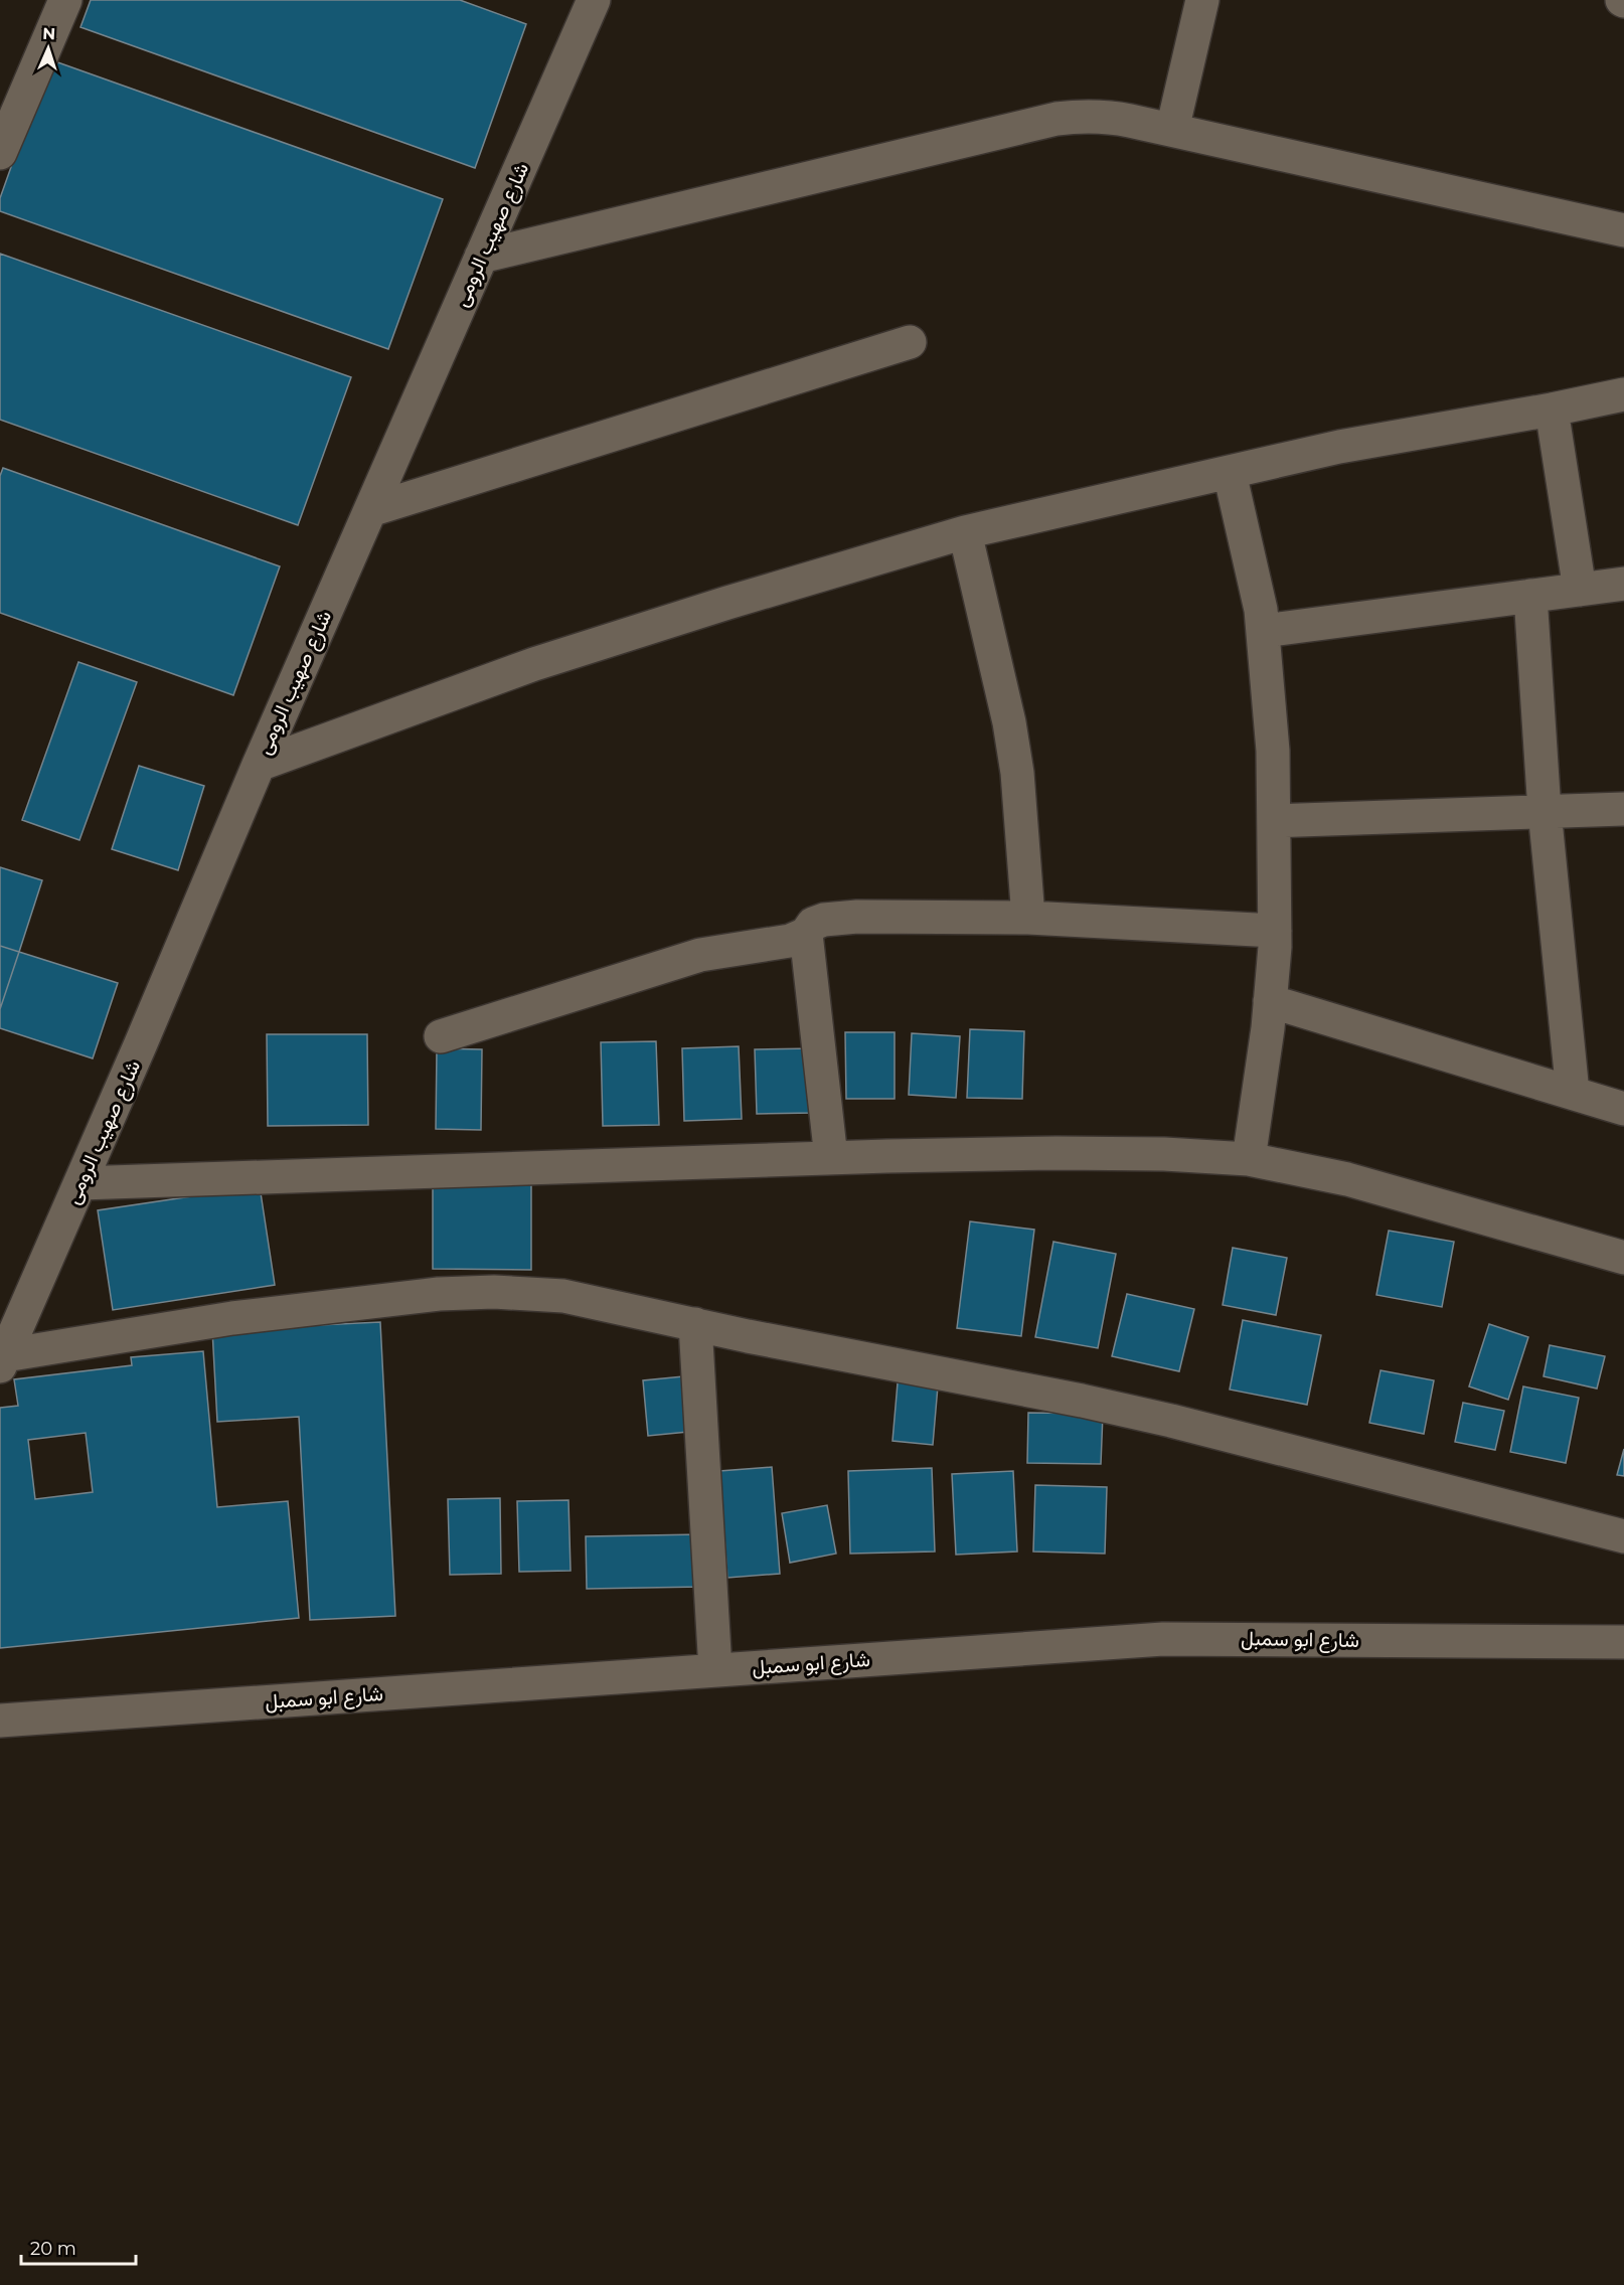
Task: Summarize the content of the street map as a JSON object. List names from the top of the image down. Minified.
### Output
{"streets":{"street":["شارع صهيب الرومى","شارع ابو سمبل"]},"scale_bar":"20 m","north":"top"}
